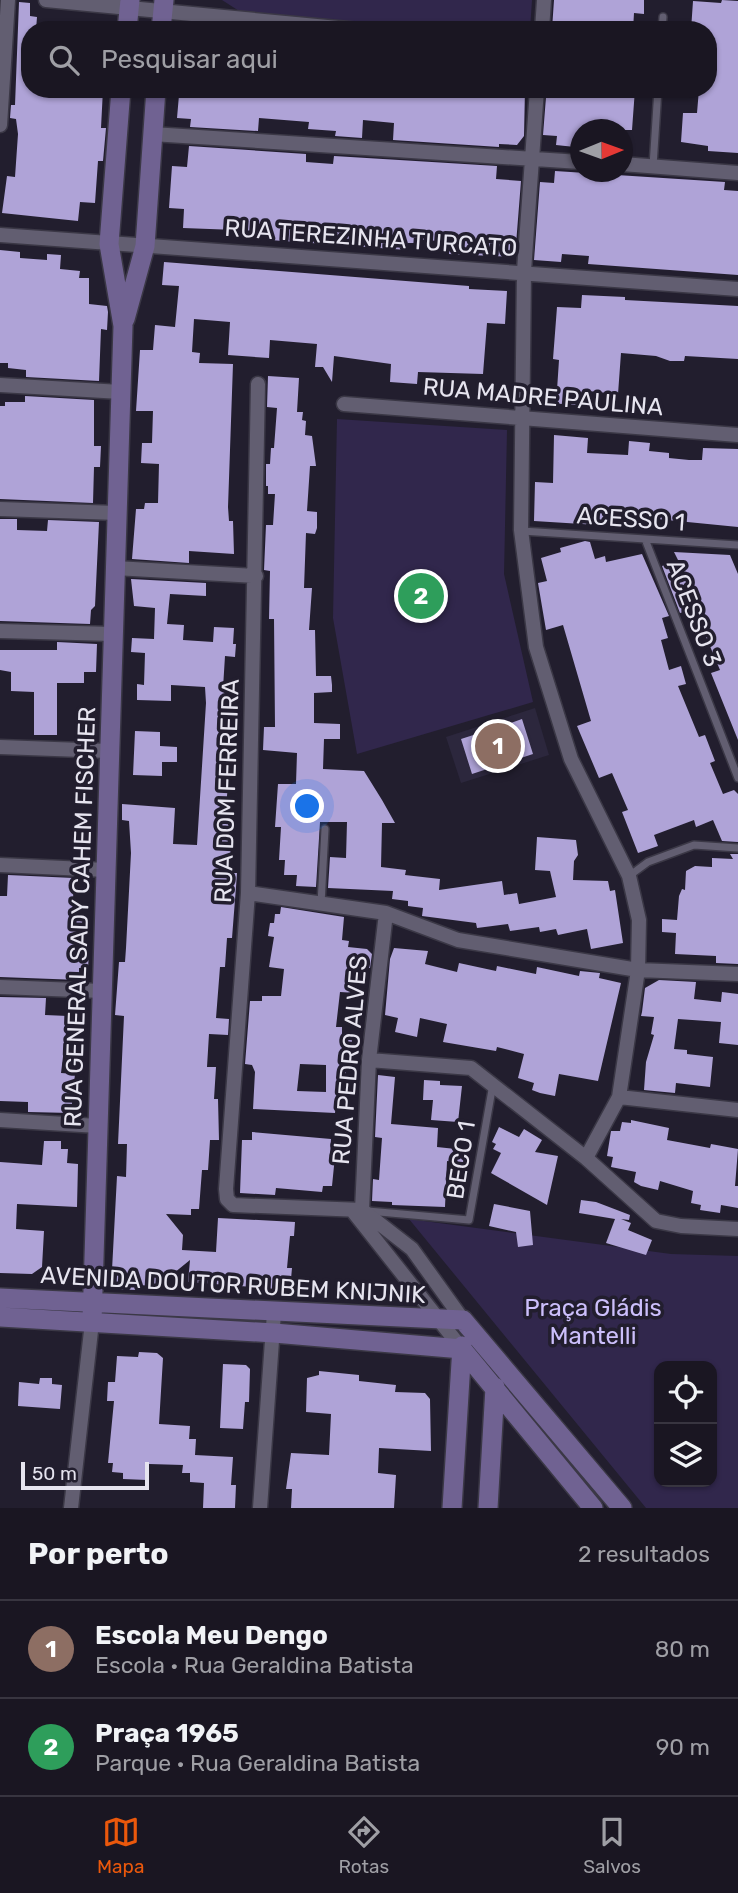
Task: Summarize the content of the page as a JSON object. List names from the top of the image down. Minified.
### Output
{"streets":{"street":["RUA TEREZINHA TURCATO","RUA MADRE PAULINA","RUA DOM FERREIRA","RUA GENERAL SADY CAHEM FISCHER","RUA PEDRO ALVES","AVENIDA DOUTOR RUBEM KNIJNIK"],"lane":["ACESSO 1","ACESSO 3","BECO 1"]},"crossings":[["ACESSO 1","ACESSO 3"],["RUA DOM FERREIRA","RUA PEDRO ALVES"],["RUA DOM FERREIRA","BECO 1"],["RUA GENERAL SADY CAHEM FISCHER","AVENIDA DOUTOR RUBEM KNIJNIK"],["RUA PEDRO ALVES","BECO 1"]],"parks":["Praça Gládis Mantelli"],"scale_bar":"50 m","north":"right","page":{"search":"Pesquisar aqui","pins":["2","1"],"scale":"50 m","heading":["Por perto","2 resultados"],"list":[{"mark":"1","name":"Escola Meu Dengo","note":"Escola · Rua Geraldina Batista","value":"80 m"},{"mark":"2","name":"Praça 1965","note":"Parque · Rua Geraldina Batista","value":"90 m"}],"nav":["Mapa","Rotas","Salvos"]}}
